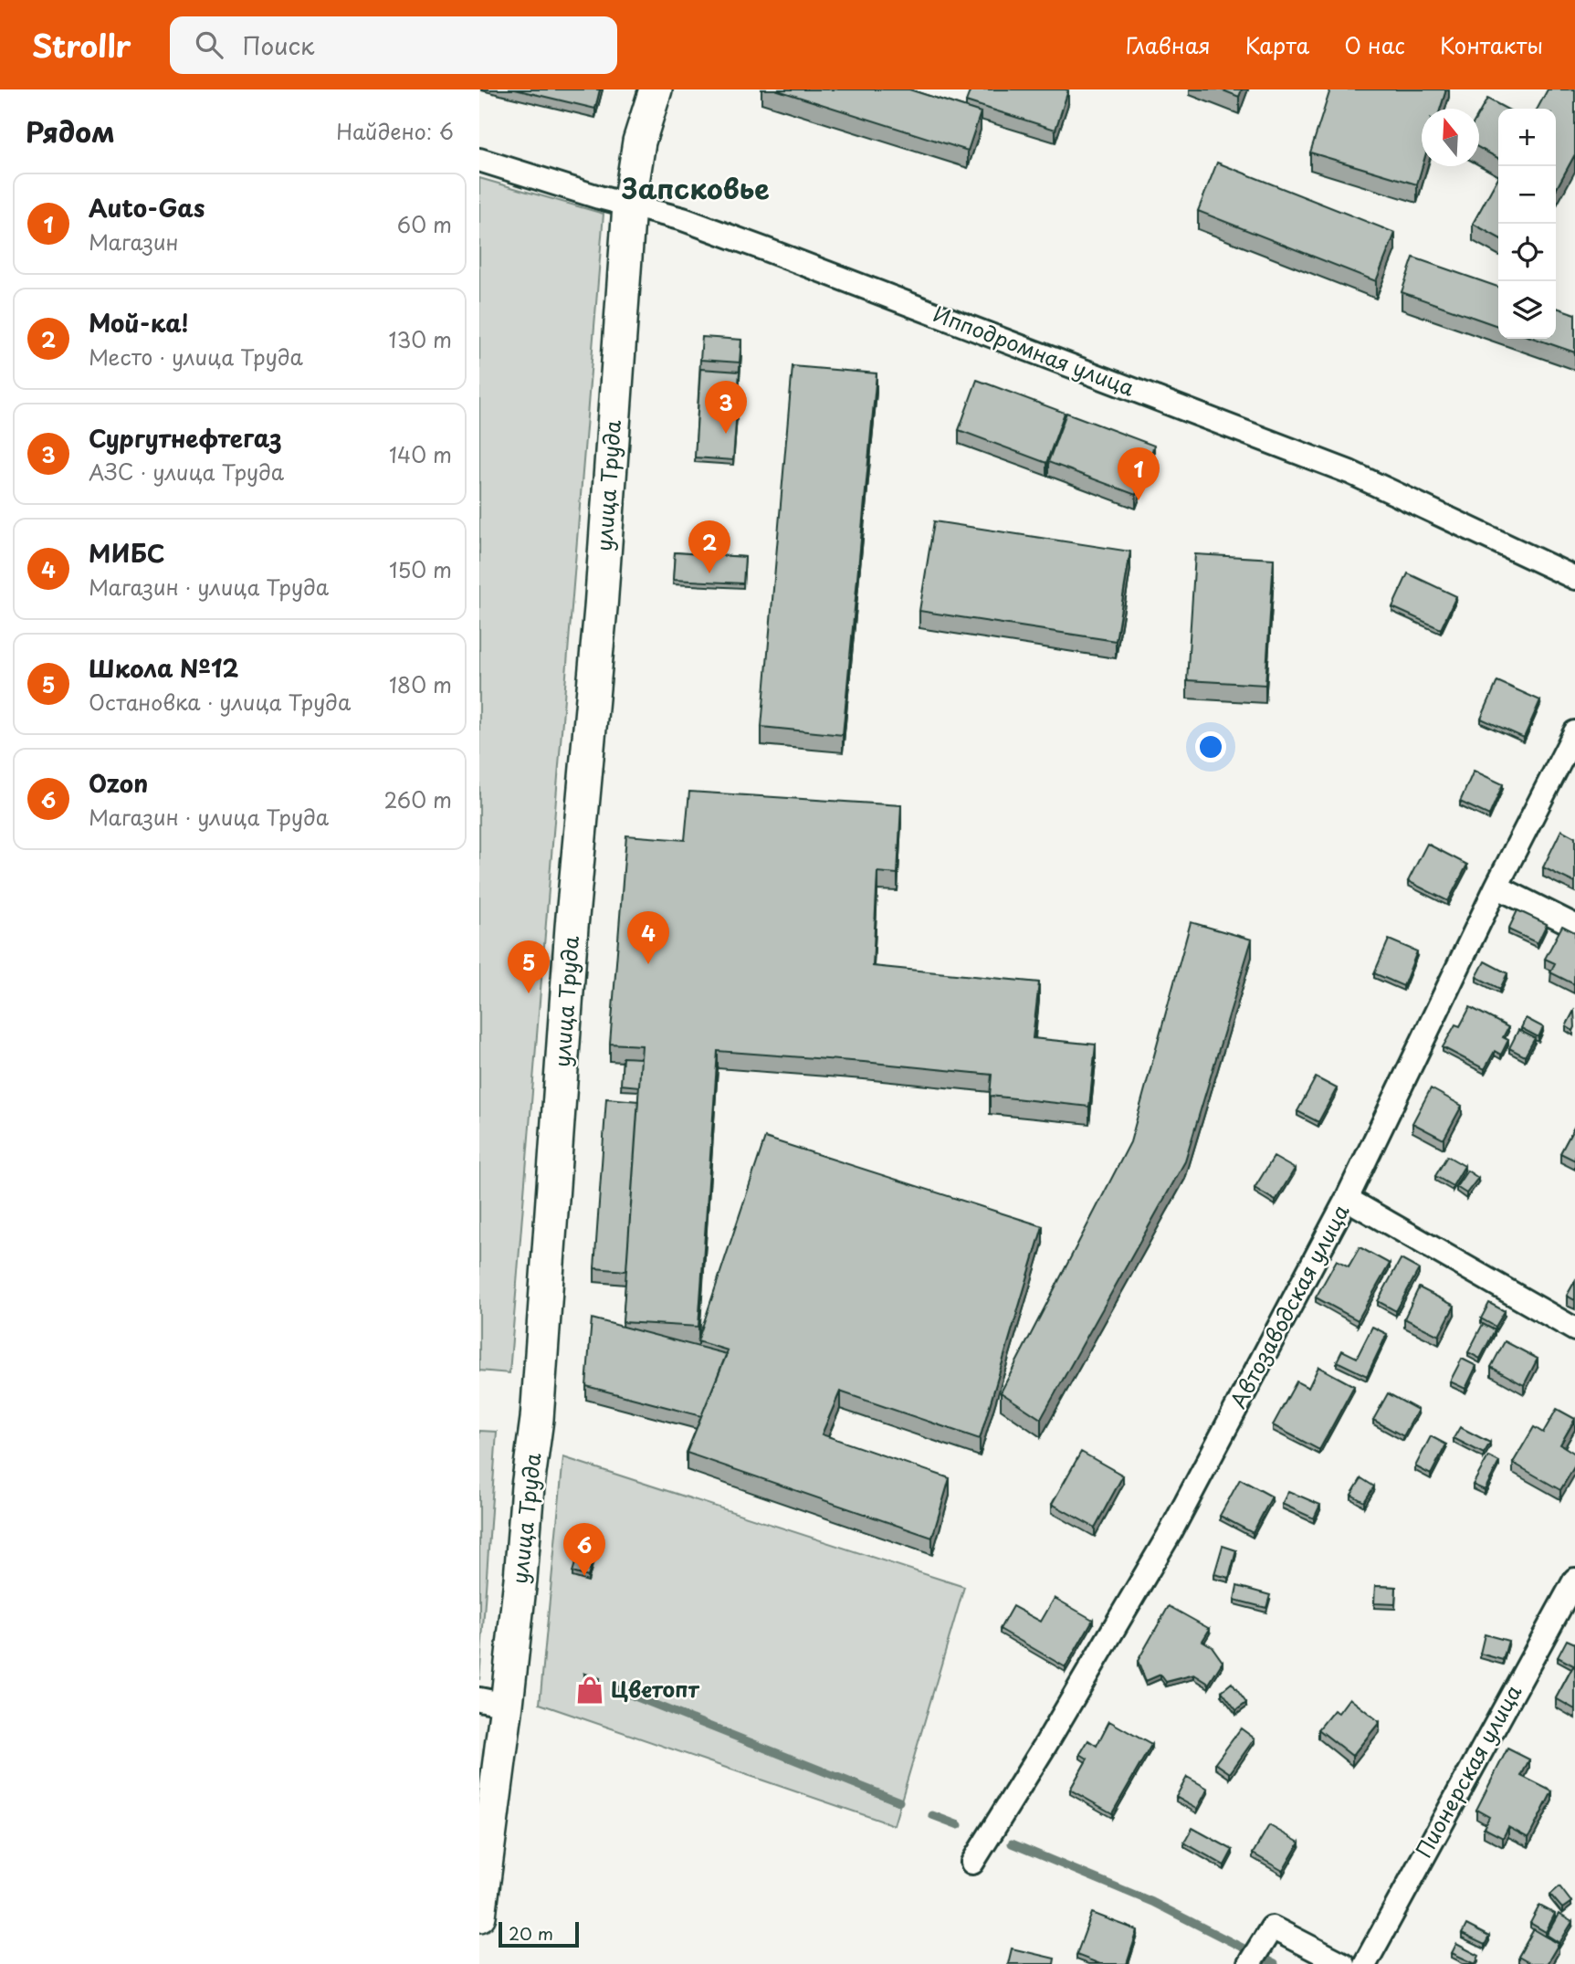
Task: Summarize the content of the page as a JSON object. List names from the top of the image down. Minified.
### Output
{"streets":{"main road":["улица Труда"],"street":["Ипподромная улица","Автозаводская улица","Пионерская улица"]},"crossings":[["Ипподромная улица","улица Труда"]],"districts":["Запсковье"],"places":{"shop":["Цветопт"]},"scale_bar":"20 m","north":"top","page":{"header":"Strollr","search":"Поиск","nav":["Главная","Карта","О нас","Контакты"],"heading":["Рядом","Найдено: 6"],"map_buttons":["+","−"],"list":[{"mark":"1","name":"Auto-Gas","note":"Магазин","value":"60 m"},{"mark":"2","name":"Мой-ка!","note":"Место · улица Труда","value":"130 m"},{"mark":"3","name":"Сургутнефтегаз","note":"АЗС · улица Труда","value":"140 m"},{"mark":"4","name":"МИБС","note":"Магазин · улица Труда","value":"150 m"},{"mark":"5","name":"Школа №12","note":"Остановка · улица Труда","value":"180 m"},{"mark":"6","name":"Ozon","note":"Магазин · улица Труда","value":"260 m"}],"pins":["3","1","2","4","5","6"],"scale":"20 m"}}
